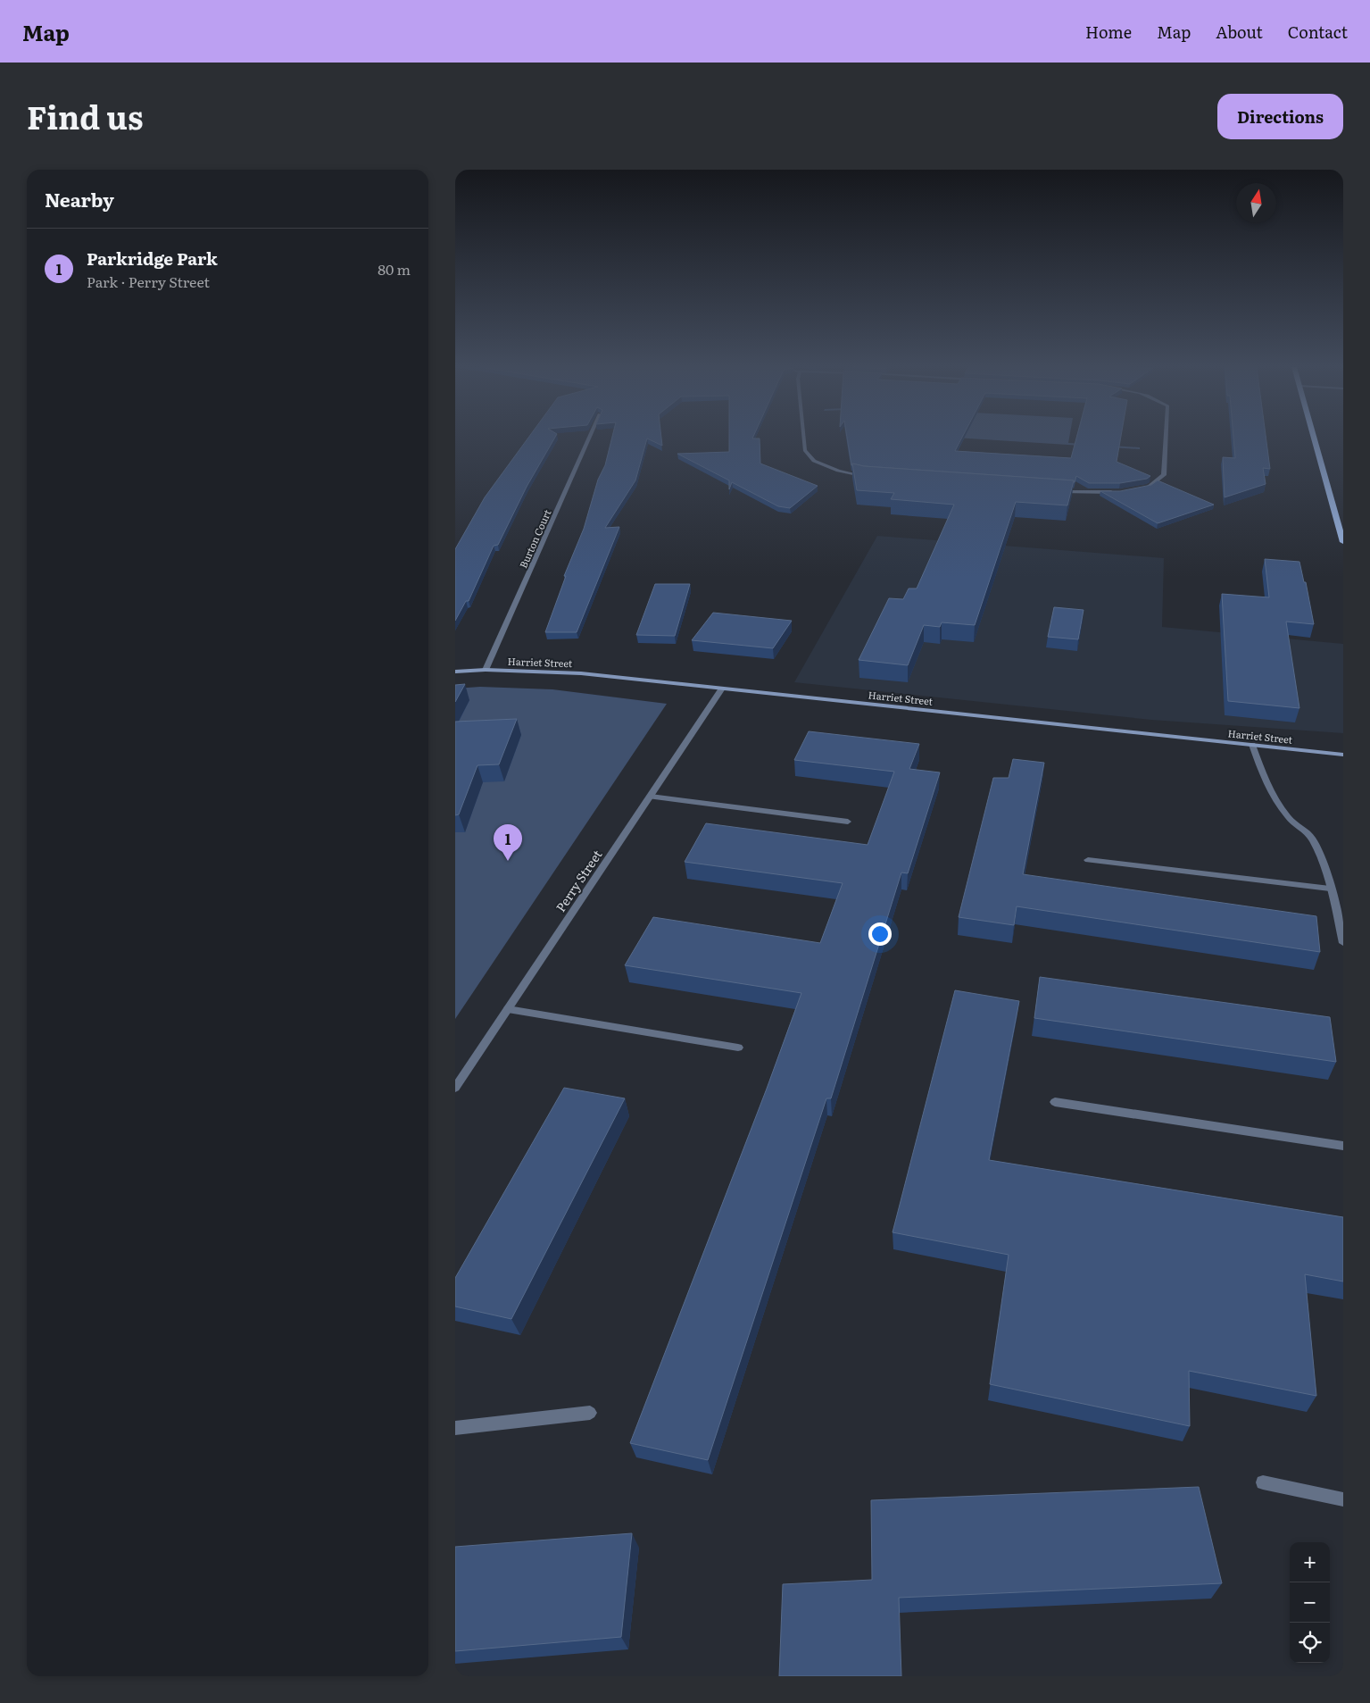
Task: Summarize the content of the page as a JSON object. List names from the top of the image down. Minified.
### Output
{"streets":{"street":["Burton Court","Harriet Street","Perry Street"]},"crossings":[["Burton Court","Harriet Street"],["Harriet Street","Perry Street"]],"north":"top","page":{"header":"Map","nav":["Home","Map","About","Contact"],"title":"Find us","buttons":"Directions","heading":"Nearby","list":[{"mark":"1","name":"Parkridge Park","note":"Park · Perry Street","value":"80 m"}],"pins":"1","map_buttons":["+","−"]}}
